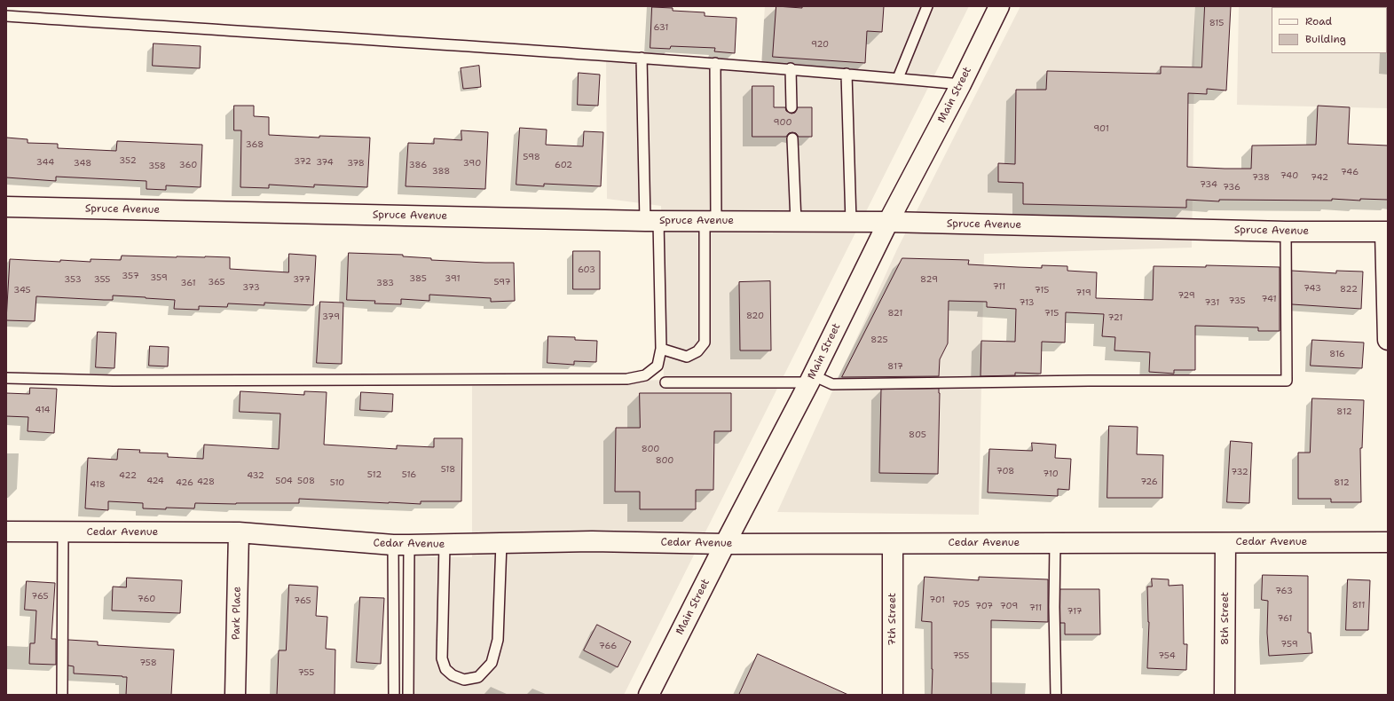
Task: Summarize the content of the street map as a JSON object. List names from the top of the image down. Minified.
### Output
{"streets":{"street":["Main Street","Spruce Avenue","Cedar Avenue","Park Place","8th Street","7th Street"]},"crossings":[["Main Street","Spruce Avenue"],["Main Street","Cedar Avenue"],["Cedar Avenue","Park Place"],["Cedar Avenue","8th Street"],["Cedar Avenue","7th Street"]],"house_numbers":["815","631","920","900","901","368","598","352","372","344","374","348","378","390","360","386","602","358","388","746","740","738","742","734","736","603","357","359","385","391","353","355","377","829","365","597","361","383","711","373","743","822","345","715","719","729","741","735","713","731","821","715","820","379","721","825","816","817","414","812","805","800","800","518","708","732","710","512","516","422","432","424","504","508","428","726","426","510","812","418","763","765","760","701","765","705","811","707","709","711","717","761","759","766","755","754","758","755"],"legend":["Road","Building"]}
